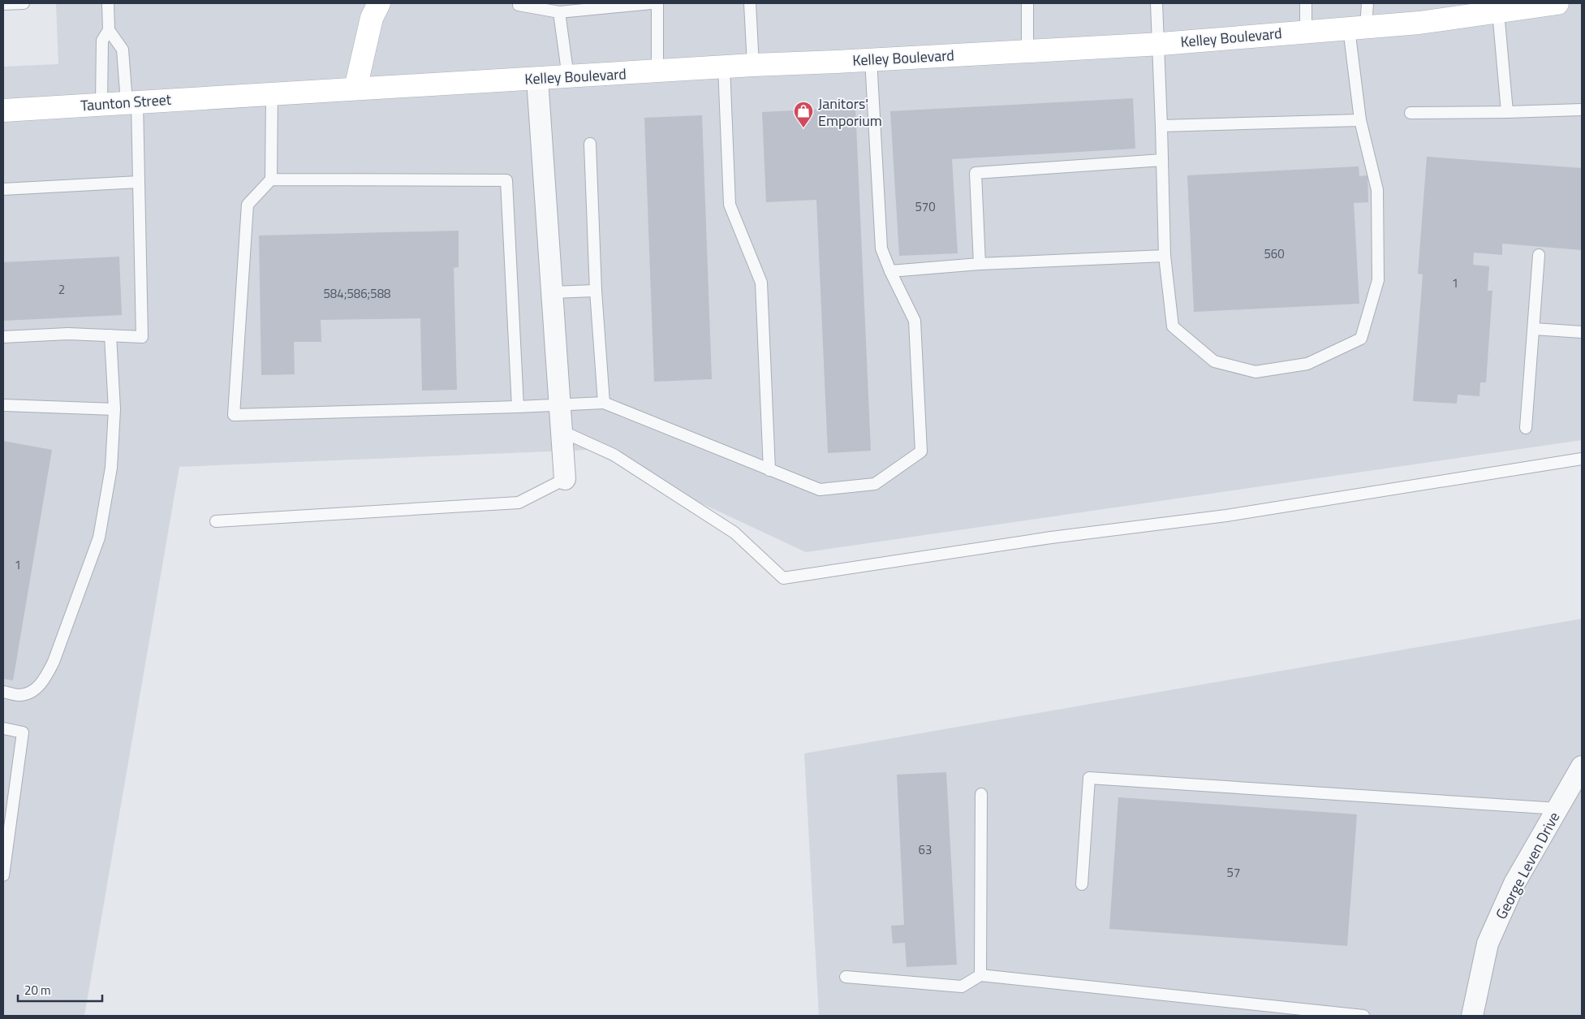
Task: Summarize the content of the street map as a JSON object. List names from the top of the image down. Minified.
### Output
{"streets":{"main road":["Kelley Boulevard","Taunton Street"],"street":["George Leven Drive"]},"crossings":[["Kelley Boulevard","Taunton Street"]],"places":{"shop":["Janitors' Emporium"]},"house_numbers":["570","560","1","2","584;586;588","1","63","57"],"scale_bar":"20 m"}
